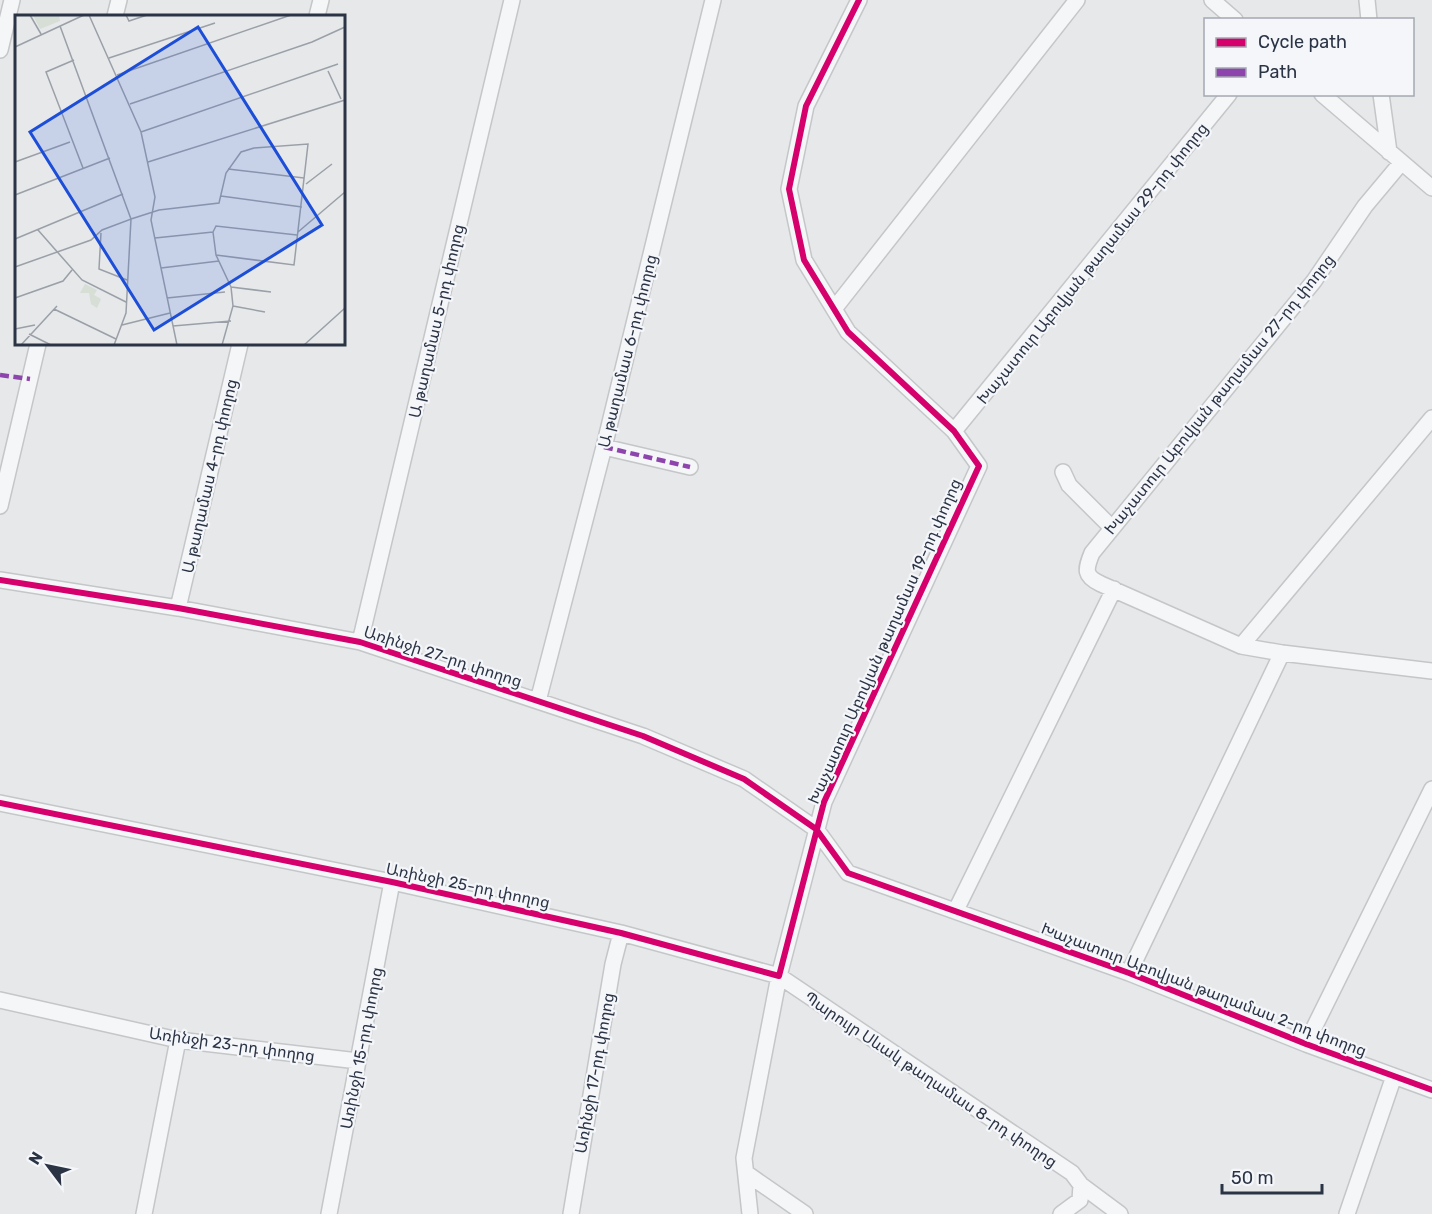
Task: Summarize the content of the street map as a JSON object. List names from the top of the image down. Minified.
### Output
{"streets":{"street":["Խաչատուր Աբովյան թաղամաս 29-րդ փողոց","Ա թաղամաս 5-րդ փողոց","Ա թաղամաս 6-րդ փողոց","Խաչատուր Աբովյան թաղամաս 27-րդ փողոց","Ա թաղամաս 4-րդ փողոց","Խաչատուր Աբովյան թաղամաս 19-րդ փողոց","Առինջի 27-րդ փողոց","Առինջի 25-րդ փողոց","Խաչատուր Աբովյան թաղամաս 2-րդ փողոց","Առինջի 23-րդ փողոց","Առինջի 15-րդ փողոց","Առինջի 17-րդ փողոց","Պարույր Սևակ թաղամաս 8-րդ փողոց"]},"crossings":[["Խաչատուր Աբովյան թաղամաս 29-րդ փողոց","Խաչատուր Աբովյան թաղամաս 19-րդ փողոց"],["Ա թաղամաս 5-րդ փողոց","Առինջի 27-րդ փողոց"],["Ա թաղամաս 6-րդ փողոց","Առինջի 27-րդ փողոց"],["Ա թաղամաս 4-րդ փողոց","Առինջի 27-րդ փողոց"],["Խաչատուր Աբովյան թաղամաս 19-րդ փողոց","Առինջի 27-րդ փողոց"],["Խաչատուր Աբովյան թաղամաս 19-րդ փողոց","Խաչատուր Աբովյան թաղամաս 2-րդ փողոց"],["Առինջի 27-րդ փողոց","Խաչատուր Աբովյան թաղամաս 2-րդ փողոց"],["Առինջի 25-րդ փողոց","Առինջի 15-րդ փողոց"],["Առինջի 25-րդ փողոց","Առինջի 17-րդ փողոց"],["Առինջի 25-րդ փողոց","Պարույր Սևակ թաղամաս 8-րդ փողոց"],["Առինջի 23-րդ փողոց","Առինջի 15-րդ փողոց"]],"legend":["Cycle path","Path"],"scale_bar":"50 m","north":"top left"}
